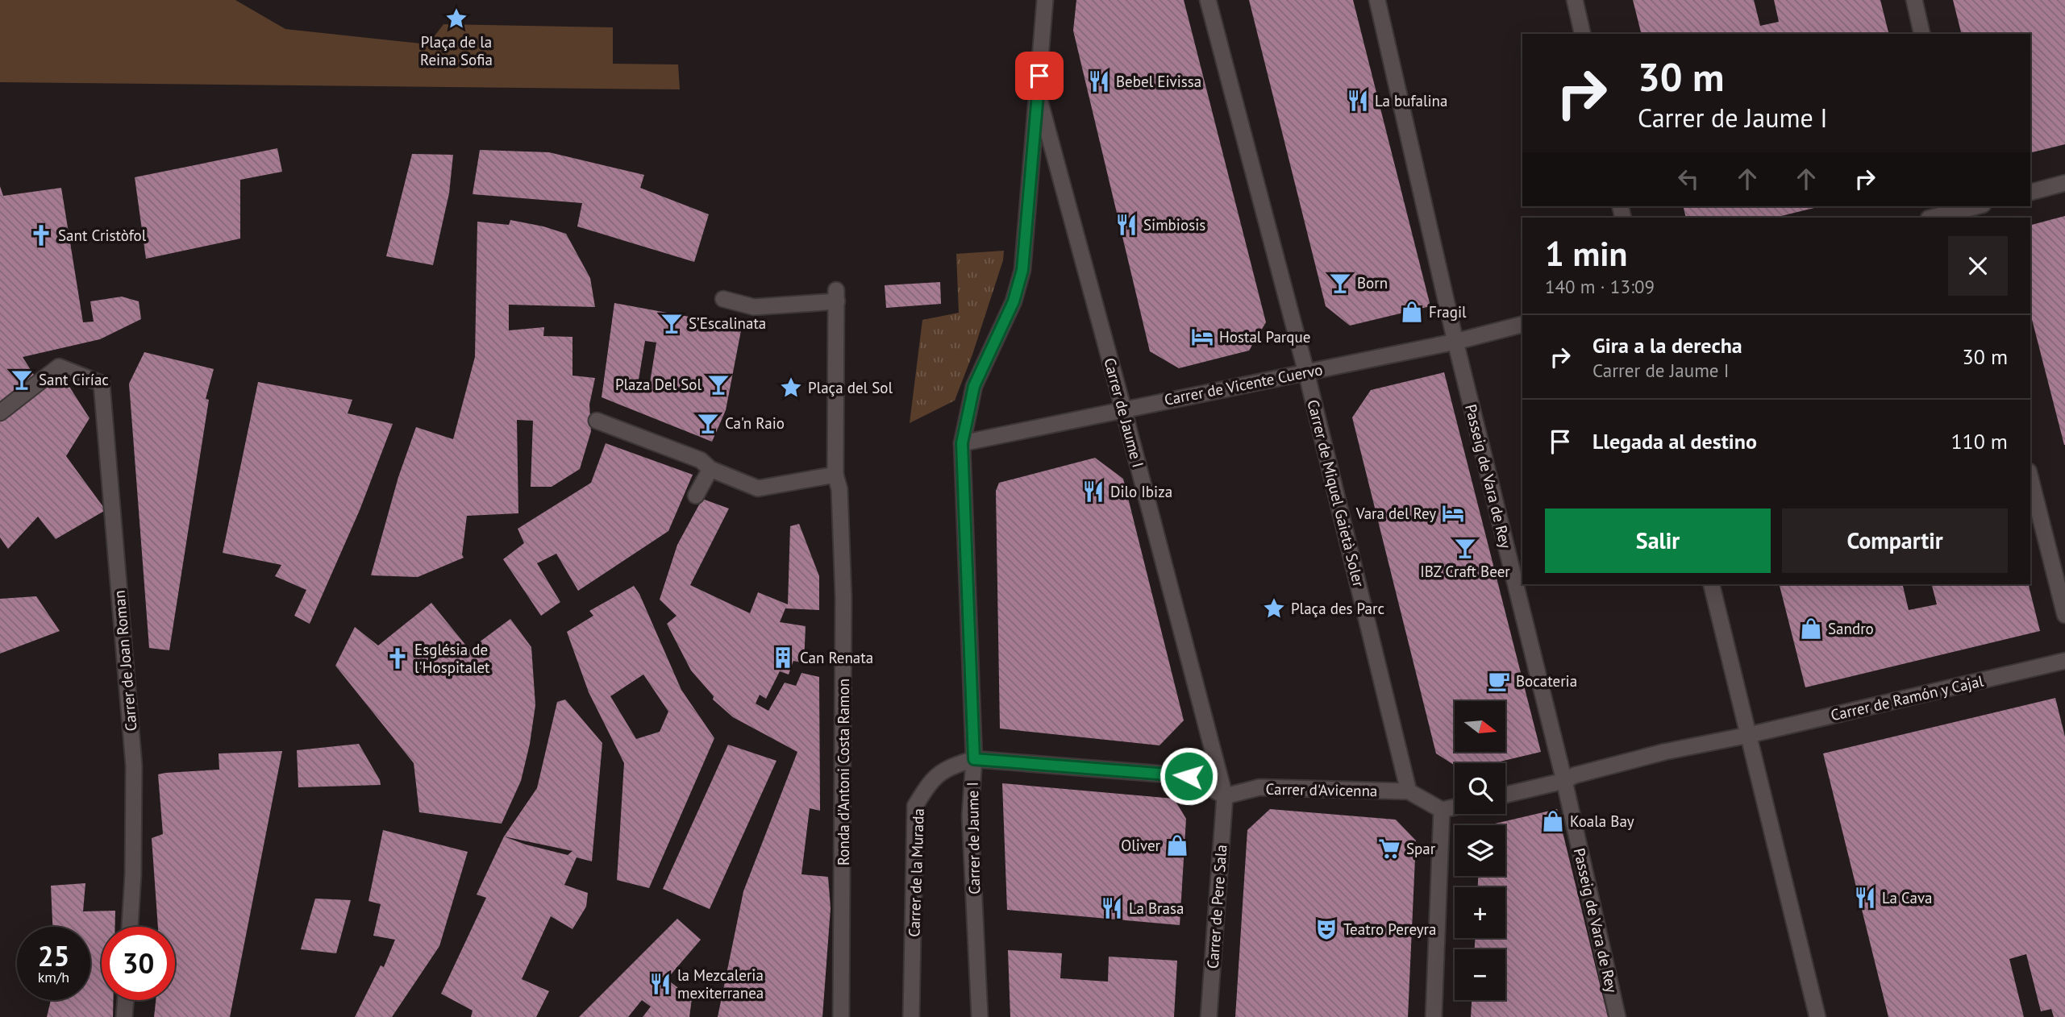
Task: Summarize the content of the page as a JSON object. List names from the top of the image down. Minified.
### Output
{"streets":{"street":["Carrer de Vicente Cuervo","Carrer de Jaume I","Passeig de Vara de Rey","Carrer de Miquel Gaietà Soler","Carrer de Joan Roman","Carrer de Ramón y Cajal","Ronda d'Antoni Costa Ramon","Carrer d'Avicenna","Carrer de la Murada","Carrer de Pere Sala"]},"crossings":[["Carrer de Vicente Cuervo","Carrer de Jaume I"],["Carrer de Vicente Cuervo","Passeig de Vara de Rey"],["Carrer de Vicente Cuervo","Carrer de Miquel Gaietà Soler"],["Carrer de Jaume I","Carrer d'Avicenna"],["Carrer de Jaume I","Carrer de la Murada"],["Carrer de Jaume I","Carrer de Pere Sala"],["Passeig de Vara de Rey","Carrer de Ramón y Cajal"],["Carrer de Miquel Gaietà Soler","Carrer d'Avicenna"],["Carrer d'Avicenna","Carrer de Pere Sala"]],"places":{"place":["Plaça de la Reina Sofia","Plaça del Sol","Plaça des Parc"],"restaurant":["Bebel Eivissa","La bufalina","Simbiosis","Dilo Ibiza","La Cava","La Brasa","la Mezcaleria mexiterranea"],"church":["Sant Cristòfol","Església de l'Hospitalet"],"bar":["Born","S’Escalinata","Sant Ciríac","Plaza Del Sol","Ca'n Raio","IBZ Craft Beer"],"shop":["Fragil","Sandro","Koala Bay","Oliver"],"hotel":["Hostal Parque","Vara del Rey"],"building":["Can Renata"],"cafe":["Bocateria"],"supermarket":["Spar"],"theatre":["Teatro Pereyra"]},"north":"right","page":{"turn":["30 m","Carrer de Jaume I"],"heading":["1 min","140 m · 13:09"],"list":[{"name":"Gira a la derecha","note":"Carrer de Jaume I","value":"30 m"},{"name":"Llegada al destino","value":"110 m"}],"buttons":["Salir","Compartir"],"map_buttons":["+","−"],"speed":"25 km/h","limit":"30"}}
